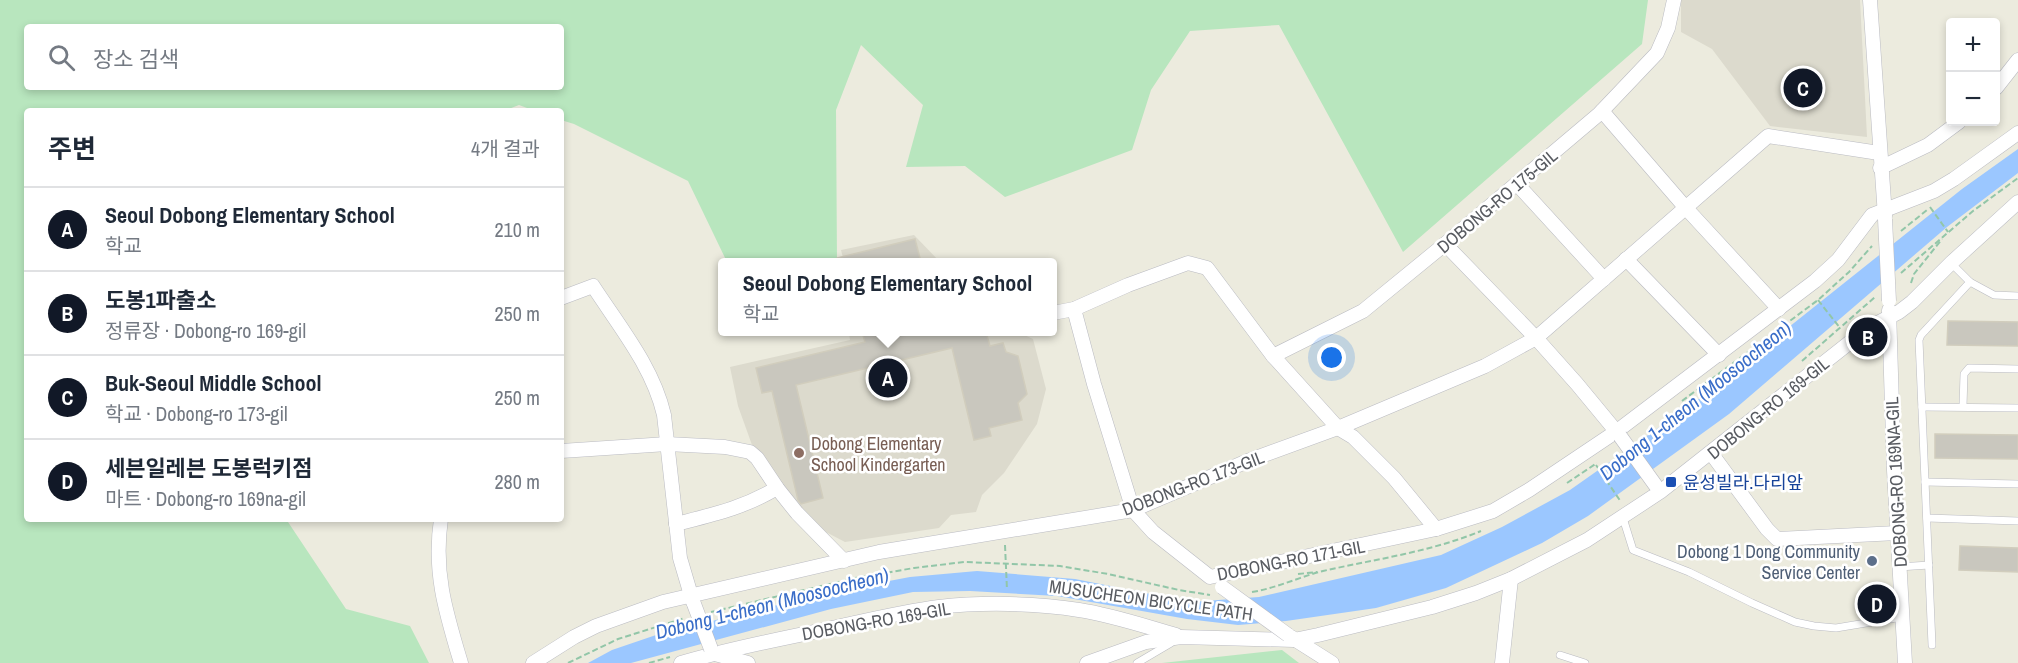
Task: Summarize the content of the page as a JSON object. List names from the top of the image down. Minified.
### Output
{"streets":{"street":["DOBONG-RO 175-GIL","DOBONG-RO 169-GIL","DOBONG-RO 169NA-GIL","DOBONG-RO 173-GIL","DOBONG-RO 171-GIL"],"path":["MUSUCHEON BICYCLE PATH"]},"crossings":[["DOBONG-RO 169-GIL","DOBONG-RO 169NA-GIL"],["DOBONG-RO 169NA-GIL","DOBONG-RO 173-GIL"],["DOBONG-RO 169NA-GIL","DOBONG-RO 171-GIL"],["DOBONG-RO 173-GIL","DOBONG-RO 171-GIL"],["DOBONG-RO 173-GIL","MUSUCHEON BICYCLE PATH"]],"water":["Dobong 1-cheon (Moosoocheon)"],"places":{"other":["Dobong Elementary School Kindergarten","Dobong 1 Dong Community Service Center"],"transit":["윤성빌라.다리앞"]},"page":{"map_buttons":["+","−"],"search":"장소 검색","pins":["C","B","A","D"],"heading":["주변","4개 결과"],"list":[{"mark":"A","name":"Seoul Dobong Elementary School","note":"학교","value":"210 m"},{"mark":"B","name":"도봉1파출소","note":"정류장 · Dobong-ro 169-gil","value":"250 m"},{"mark":"C","name":"Buk-Seoul Middle School","note":"학교 · Dobong-ro 173-gil","value":"250 m"},{"mark":"D","name":"세븐일레븐 도봉럭키점","note":"마트 · Dobong-ro 169na-gil","value":"280 m"}],"popup":["Seoul Dobong Elementary School","학교"]}}
